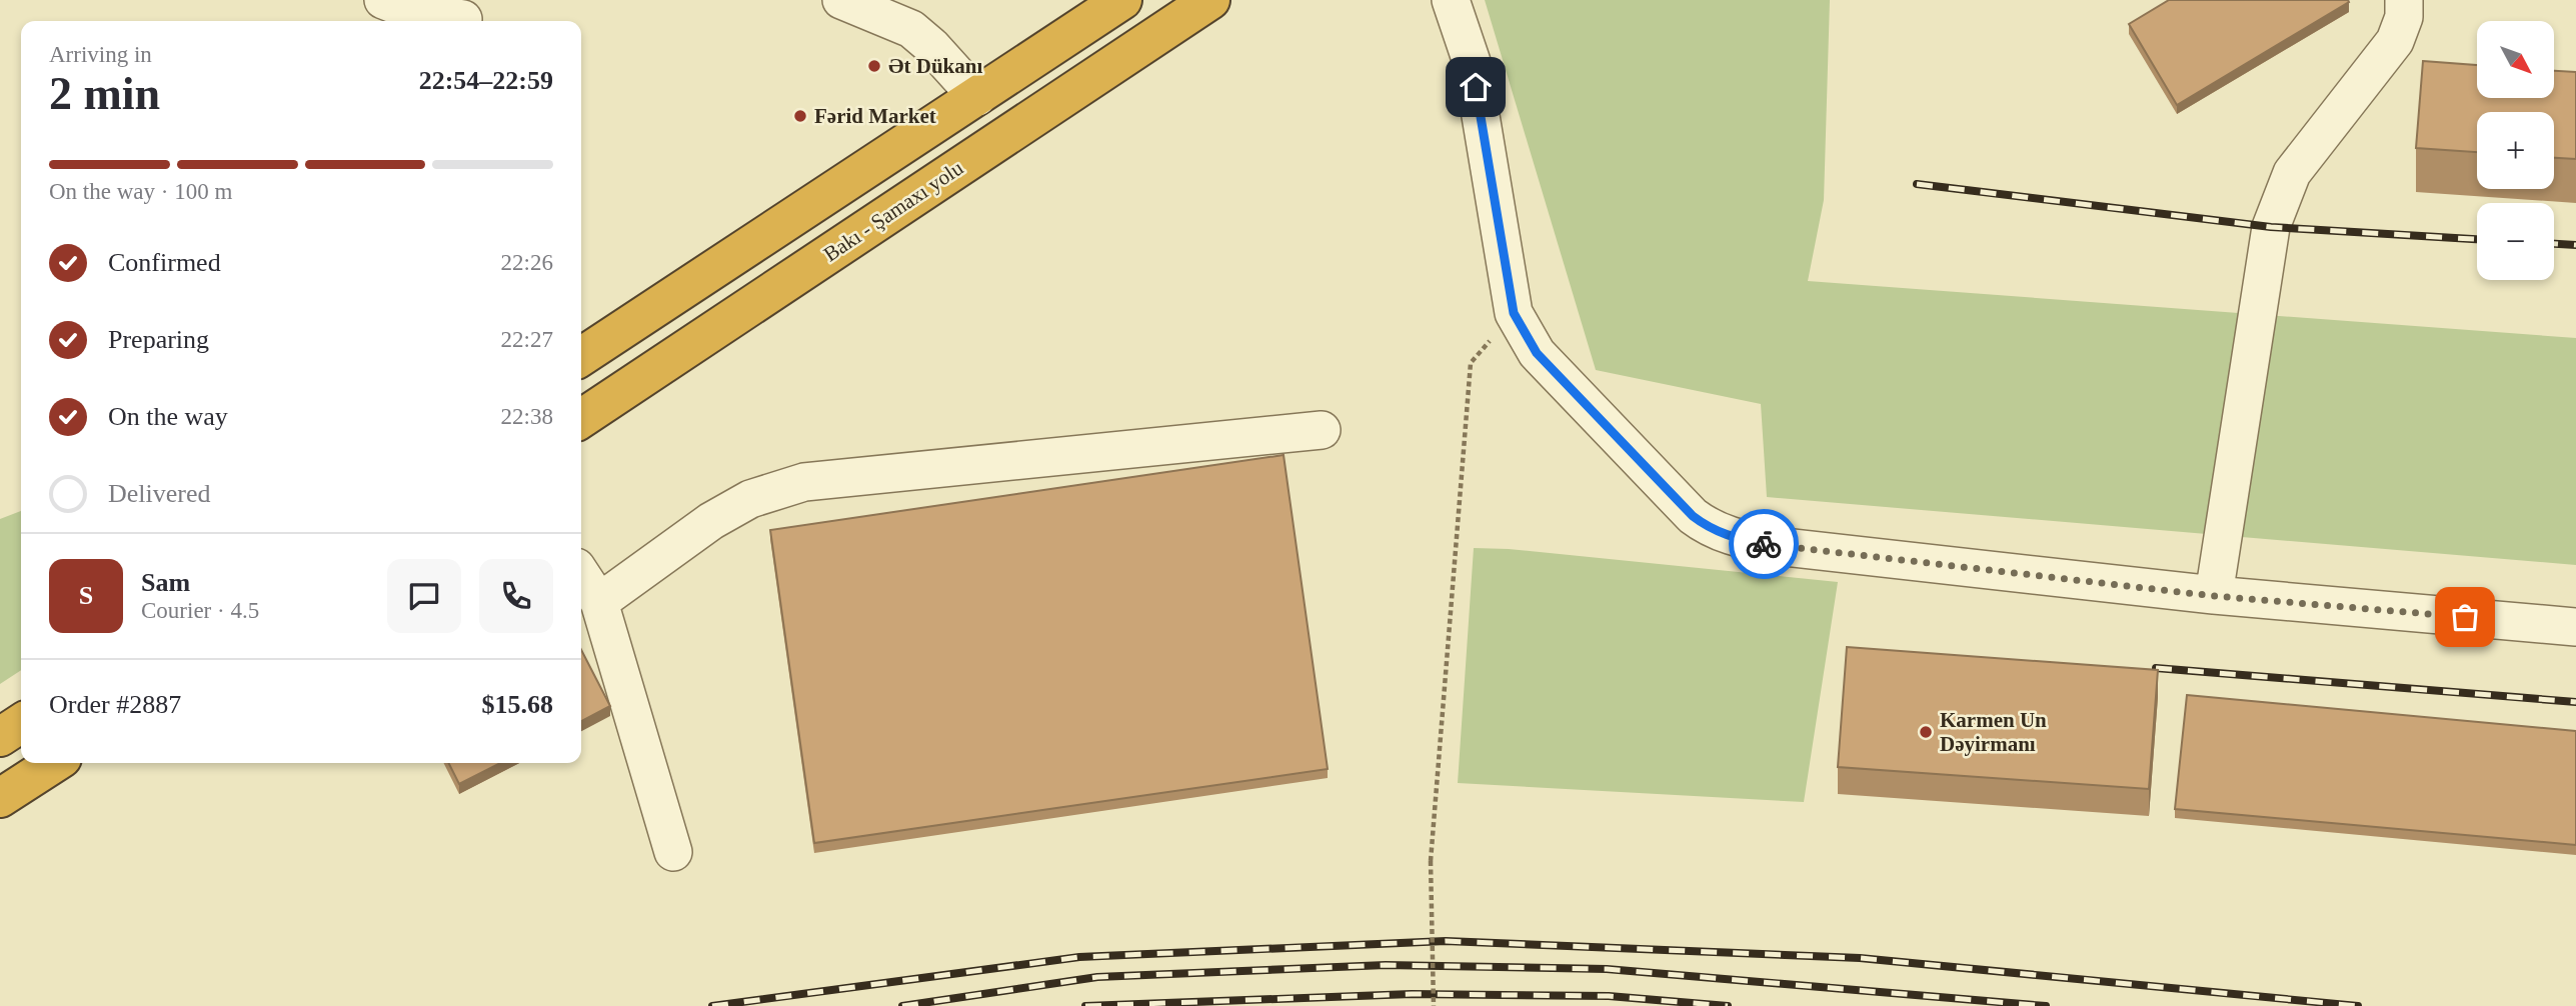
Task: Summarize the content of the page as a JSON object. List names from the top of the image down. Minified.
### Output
{"streets":{"highway":["Bakı - Şamaxı yolu"]},"places":["Ət Dükanı","Fərid Market","Karmen Un Dəyirmanı"],"north":"bottom right","page":{"map_buttons":["+","−"],"heading":["2 min","Arriving in","22:54–22:59"],"panel":["Sam","Courier · 4.5","Order #2887","$15.68"],"bar":"On the way · 100 m","list":[["Confirmed","22:26"],["Preparing","22:27"],["On the way","22:38"],"Delivered"],"round":"S"}}
